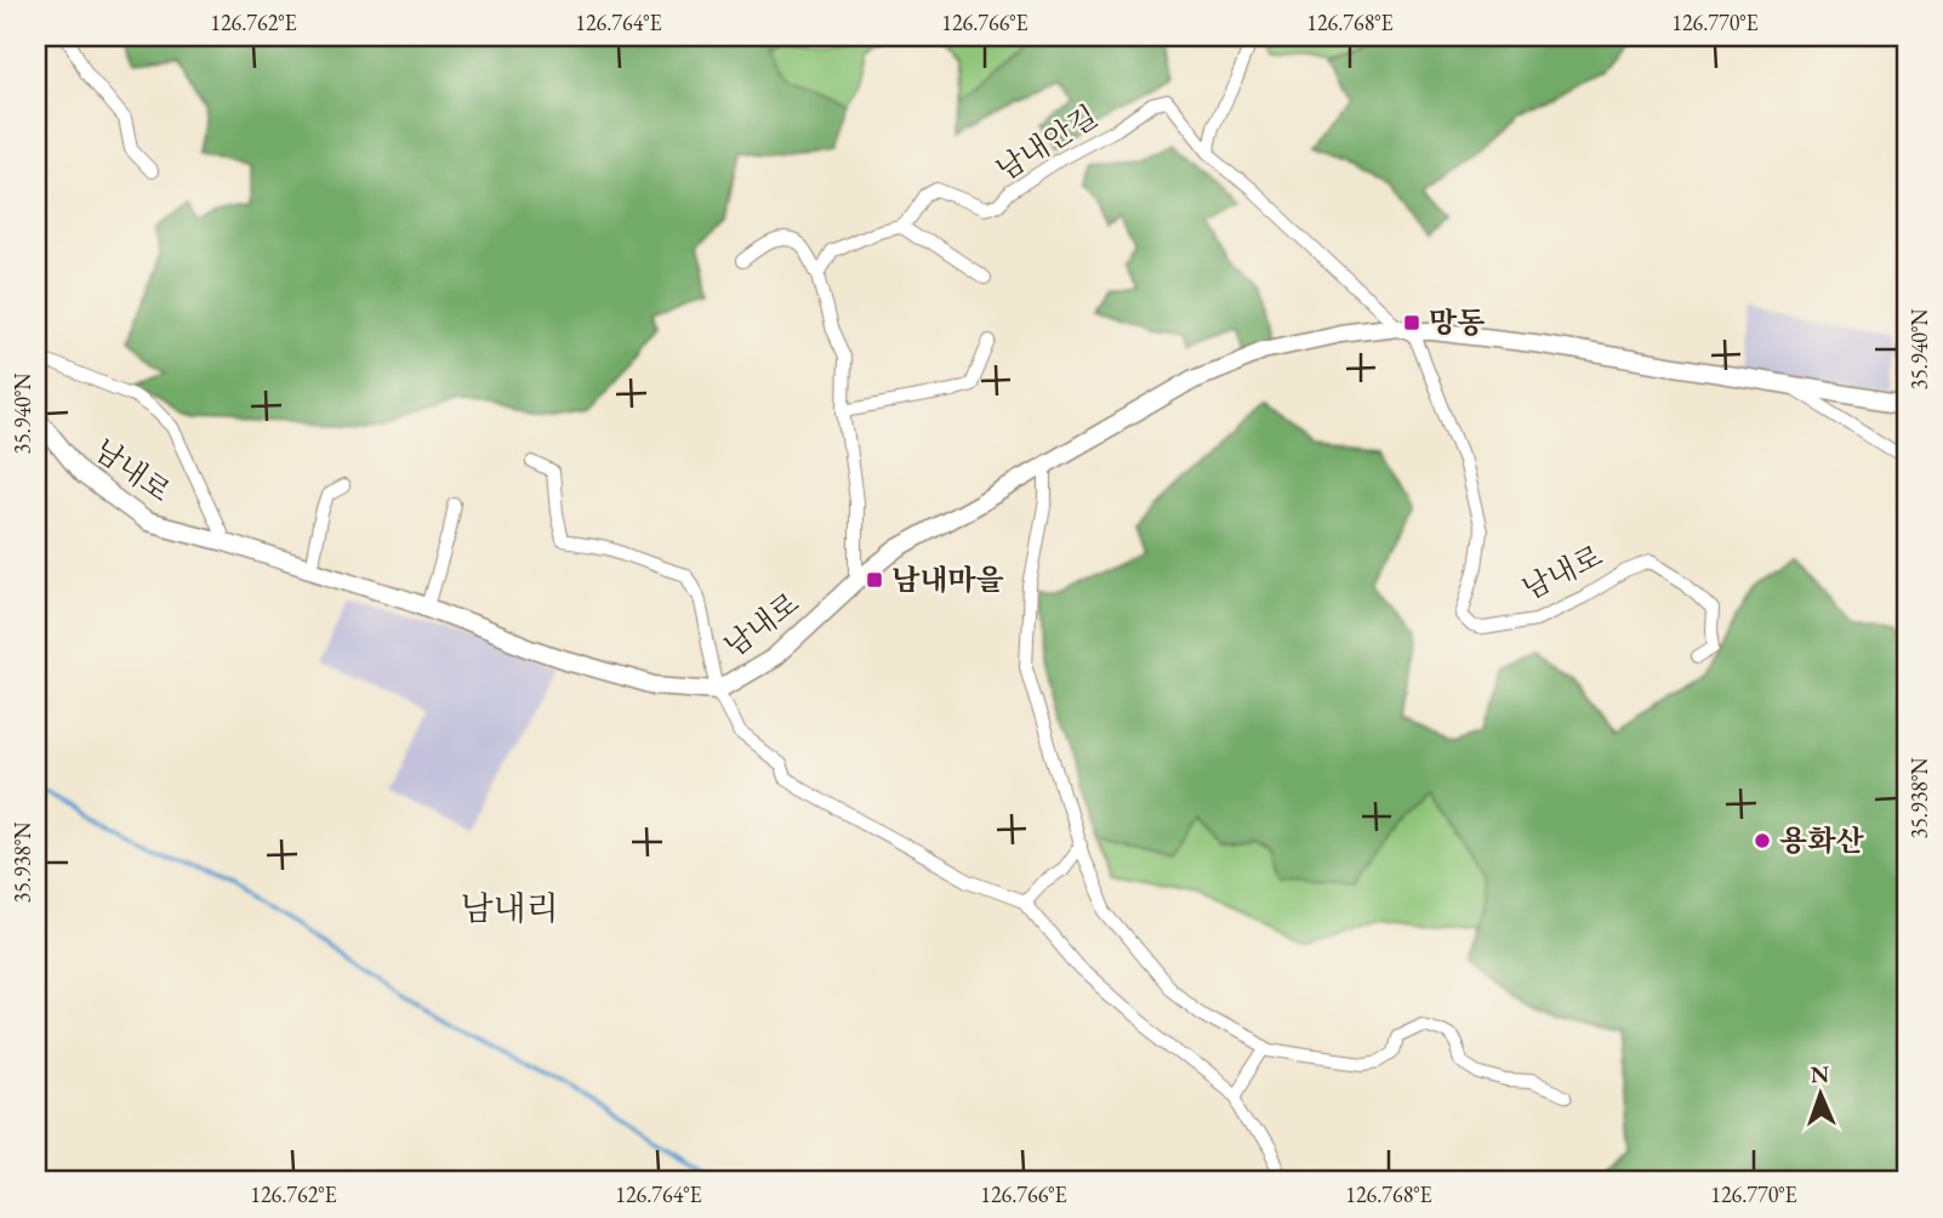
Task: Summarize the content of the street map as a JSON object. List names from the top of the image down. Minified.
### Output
{"streets":{"street":["남내안길","남내로"]},"crossings":[["남내안길","남내로"]],"districts":["남내리"],"places":{"transit":["망동","남내마을"],"other":["용화산"]},"north":"top","coordinates":["126.762°E","126.764°E","126.766°E","126.768°E","126.770°E","35.940°N","35.938°N"]}
